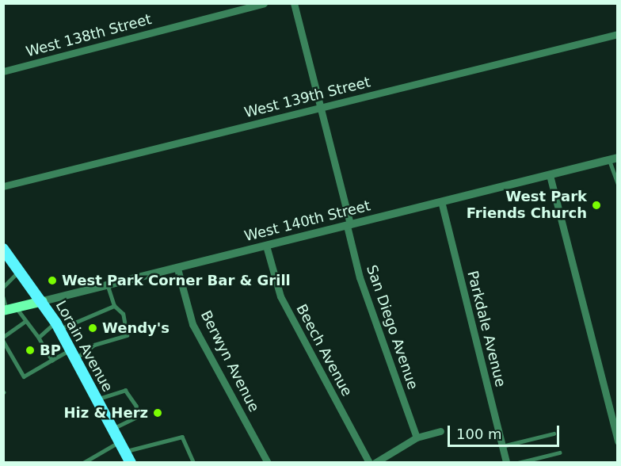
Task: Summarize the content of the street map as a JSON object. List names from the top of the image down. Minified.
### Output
{"streets":{"main road":["West 140th Street","Lorain Avenue"],"street":["West 138th Street","West 139th Street","San Diego Avenue","Parkdale Avenue","Beech Avenue","Berwyn Avenue"]},"crossings":[["West 139th Street","San Diego Avenue"],["West 140th Street","San Diego Avenue"],["West 140th Street","Parkdale Avenue"],["West 140th Street","Lorain Avenue"],["West 140th Street","Beech Avenue"],["West 140th Street","Berwyn Avenue"]],"places":["West Park Friends Church","West Park Corner Bar & Grill","Wendy's","BP","Hiz & Herz"],"scale_bar":"100 m"}
